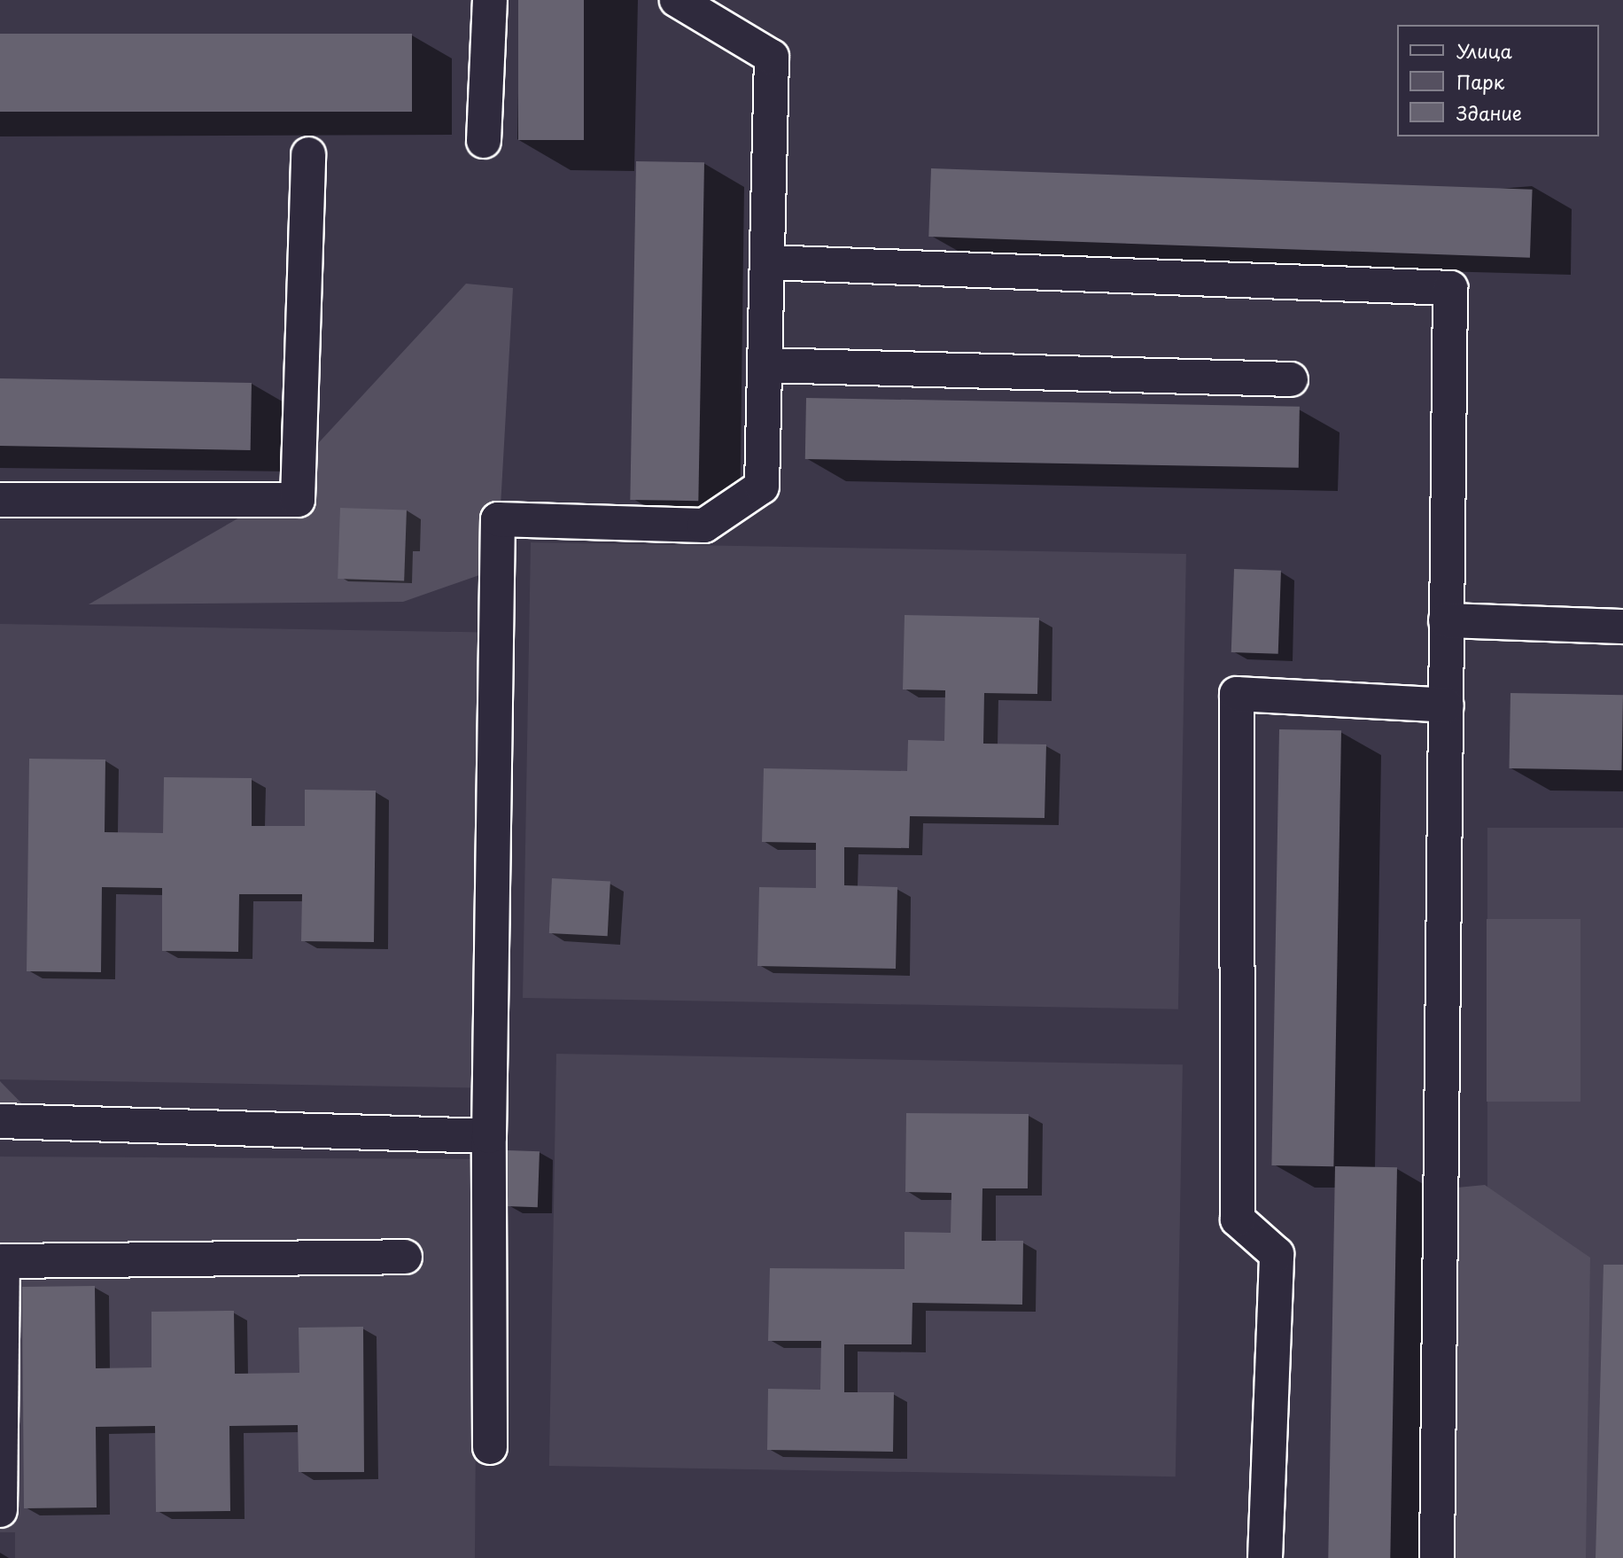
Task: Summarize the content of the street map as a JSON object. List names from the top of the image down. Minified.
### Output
{"legend":["Улица","Парк","Здание"]}
